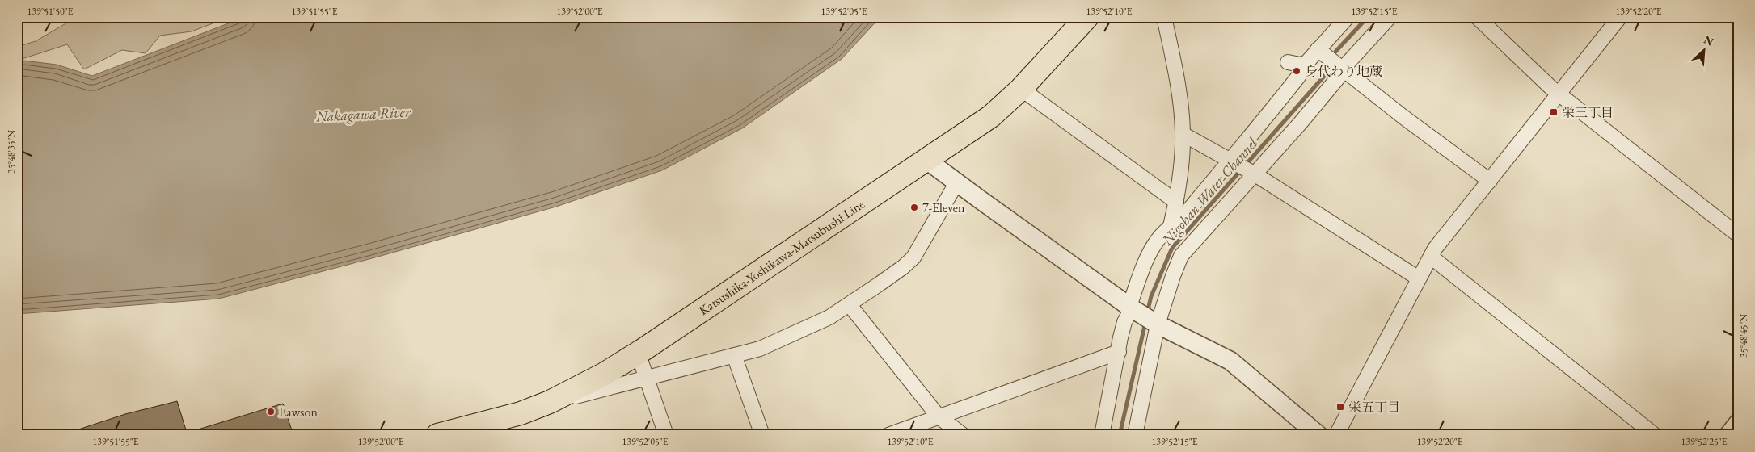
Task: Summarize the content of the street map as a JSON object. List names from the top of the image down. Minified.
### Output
{"streets":{"main road":["Katsushika-Yoshikawa-Matsubushi Line"]},"water":["Nakagawa River","Nigohan Water Channel"],"places":{"other":["身代わり地蔵","7-Eleven","Lawson"],"transit":["栄三丁目","栄五丁目"]},"north":"top right","coordinates":["139°51'50\"E","139°51'55\"E","139°52'00\"E","139°52'05\"E","139°52'10\"E","139°52'15\"E","139°52'20\"E","35°48'35\"N","35°48'45\"N","139°52'25\"E"]}
